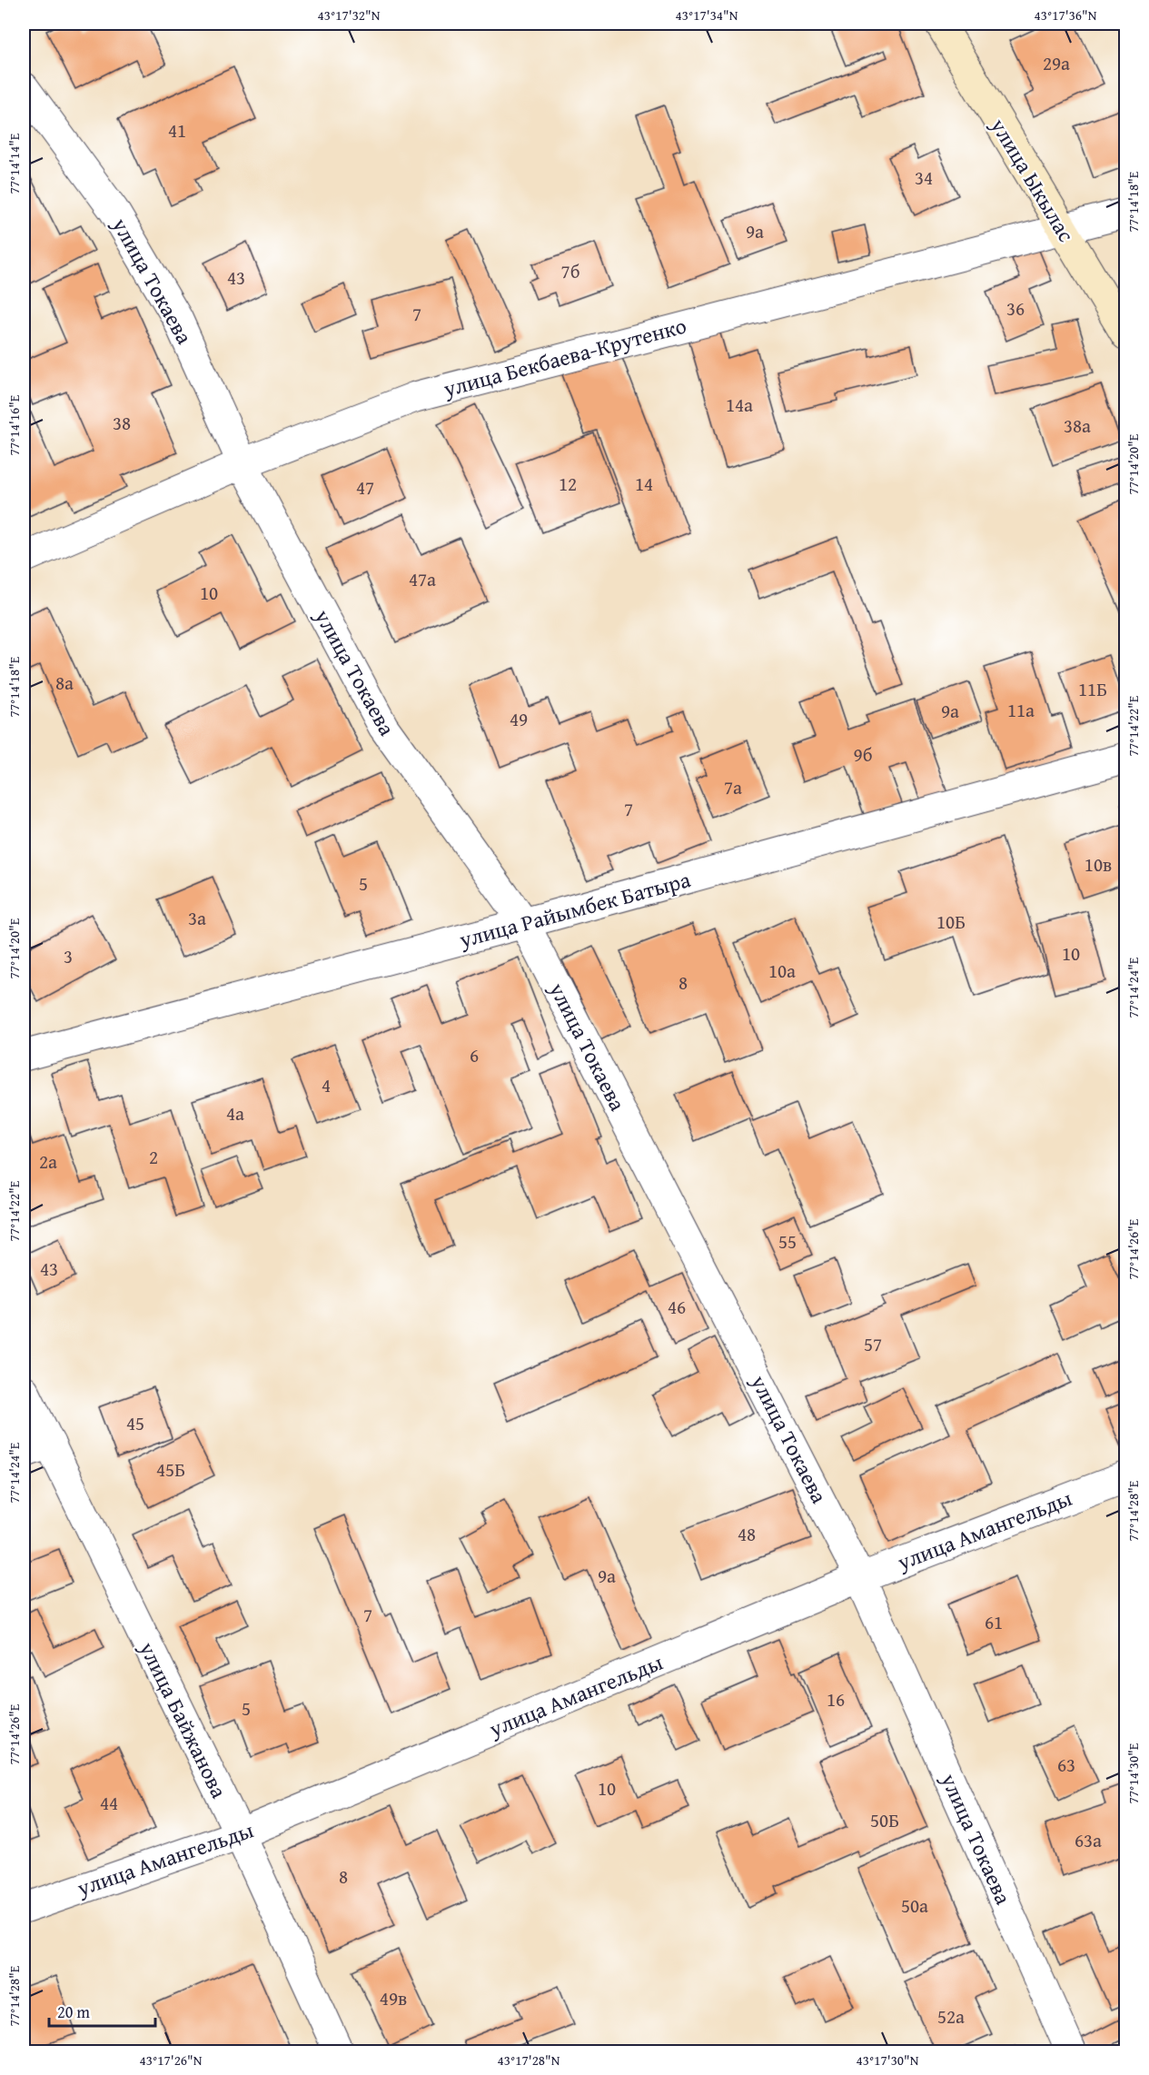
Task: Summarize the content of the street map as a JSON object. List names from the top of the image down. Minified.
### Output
{"streets":{"street":["улица Ыкылас","улица Токаева","улица Бекбаева-Крутенко","улица Райымбек Батыра","улица Амангельды","улица Байжанова"]},"crossings":[["улица Ыкылас","улица Бекбаева-Крутенко"],["улица Токаева","улица Бекбаева-Крутенко"],["улица Токаева","улица Райымбек Батыра"],["улица Токаева","улица Амангельды"],["улица Амангельды","улица Байжанова"]],"house_numbers":["29а","41","34","9а","7б","43","36","7","14а","38","38а","12","14","47","47а","10","8а","11Б","11а","9а","49","9б","7а","7","10в","5","3а","10Б","10","3","10а","8","6","4","4а","2","2а","55","43","46","57","45","45Б","48","9а","7","61","16","5","63","10","44","50Б","63а","8","50а","49в","52а"],"scale_bar":"20 m","coordinates":["43°17'32\"N","43°17'34\"N","43°17'36\"N","77°14'14\"E","77°14'18\"E","77°14'16\"E","77°14'20\"E","77°14'22\"E","77°14'24\"E","77°14'26\"E","77°14'28\"E","77°14'30\"E","43°17'26\"N","43°17'28\"N","43°17'30\"N"]}
